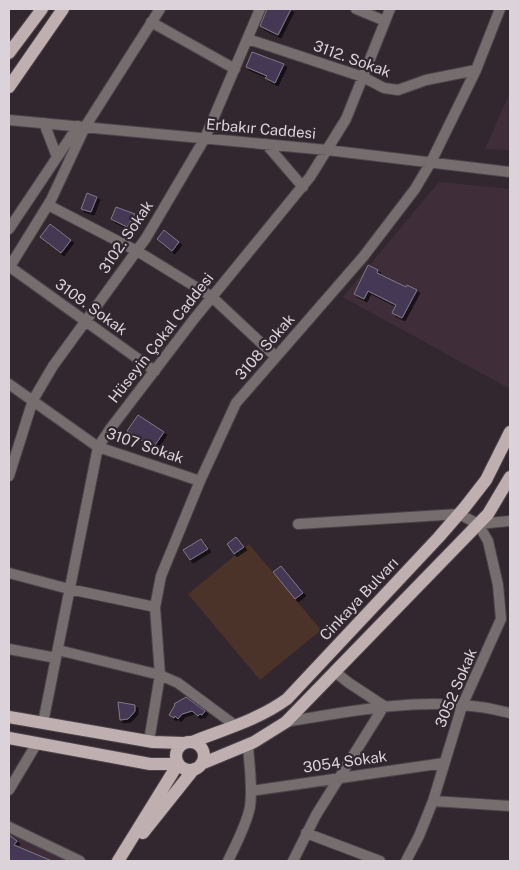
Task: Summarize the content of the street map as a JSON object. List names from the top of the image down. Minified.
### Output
{"streets":{"main road":["Cinkaya Bulvarı"],"street":["3112. Sokak","Erbakır Caddesi","3102. Sokak","3109. Sokak","Hüseyin Çokal Caddesi","3108 Sokak","3107 Sokak","3052 Sokak","3054 Sokak"]},"crossings":[["3112. Sokak","3102. Sokak"],["3112. Sokak","Hüseyin Çokal Caddesi"],["3112. Sokak","3108 Sokak"],["Erbakır Caddesi","3102. Sokak"],["Erbakır Caddesi","Hüseyin Çokal Caddesi"],["Erbakır Caddesi","3108 Sokak"],["3102. Sokak","3109. Sokak"],["3102. Sokak","3107 Sokak"],["3109. Sokak","Hüseyin Çokal Caddesi"],["Hüseyin Çokal Caddesi","3107 Sokak"],["Hüseyin Çokal Caddesi","Cinkaya Bulvarı"],["3108 Sokak","3107 Sokak"],["3108 Sokak","Cinkaya Bulvarı"],["3052 Sokak","3054 Sokak"]]}
